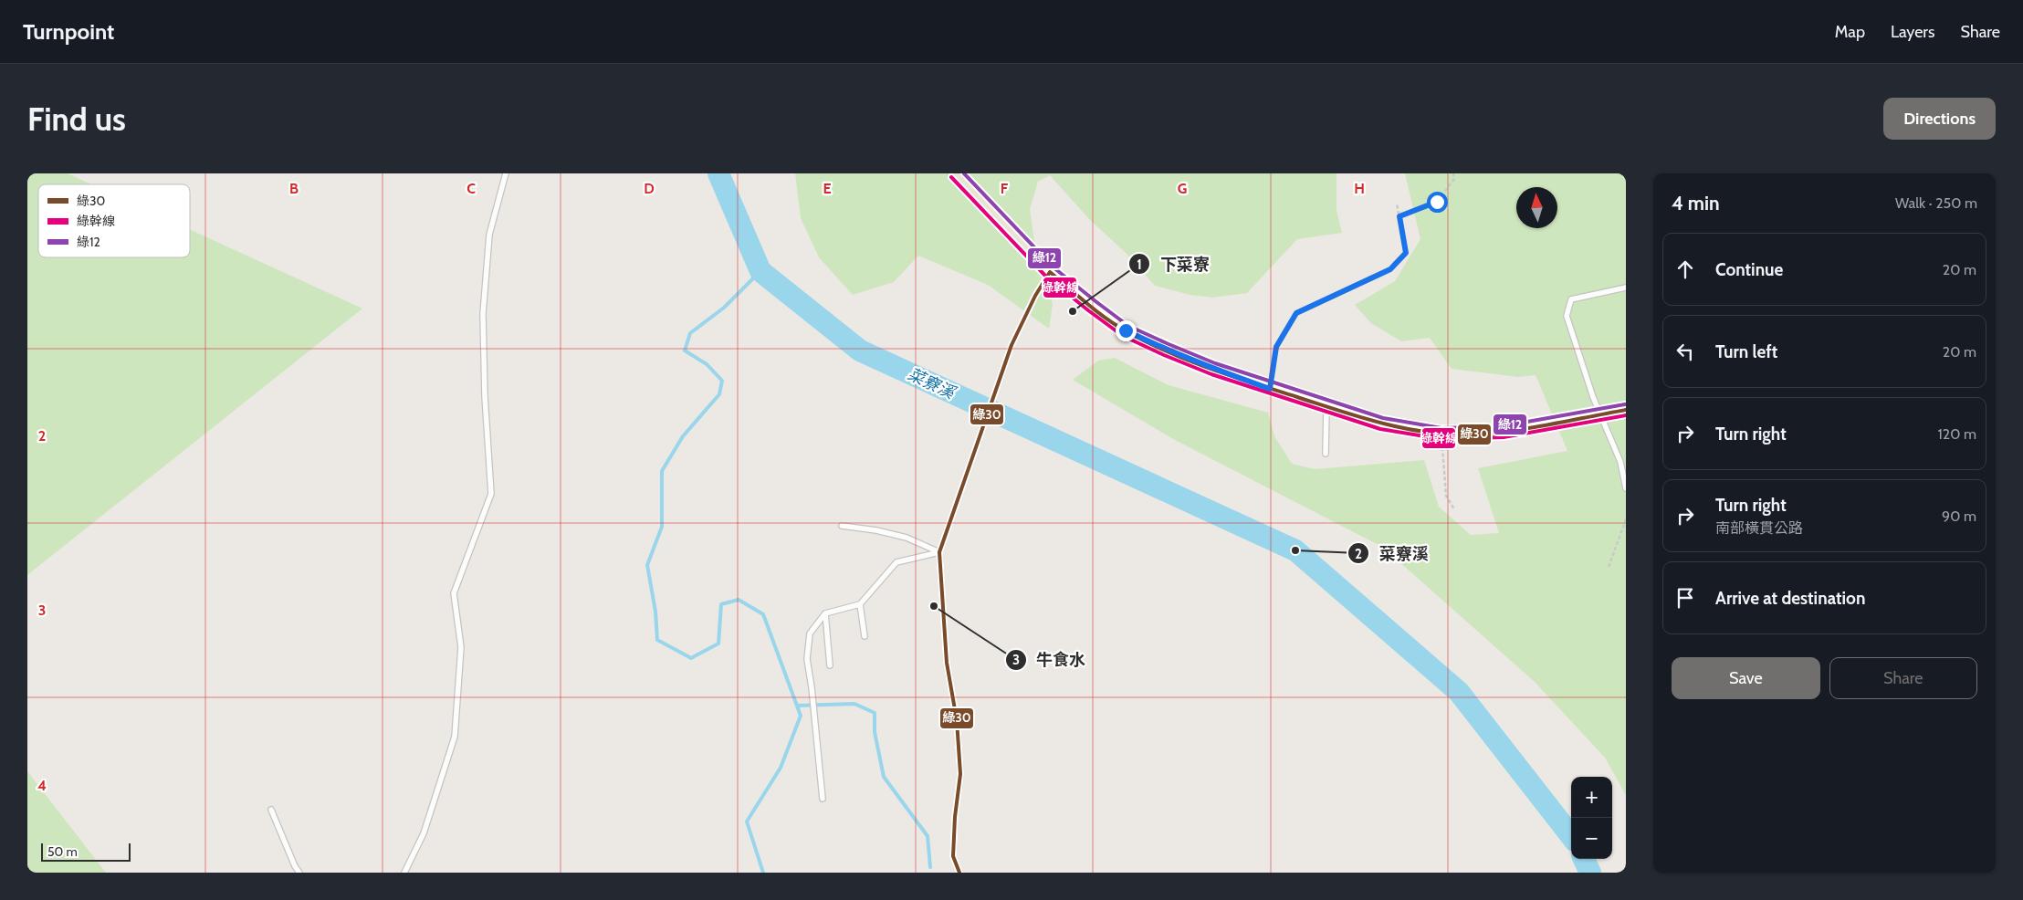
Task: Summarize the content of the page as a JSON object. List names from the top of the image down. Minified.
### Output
{"water":["菜竂溪"],"places":["下菜寮","菜竂溪","牛食水"],"lines":["transit line 綠12","transit line 綠幹線","transit line 綠30"],"legend":["綠30","綠幹線","綠12"],"scale_bar":"50 m","north":"top","page":{"header":"Turnpoint","nav":["Map","Layers","Share"],"buttons":["Directions",["Save","Share"]],"title":"Find us","heading":["4 min","Walk · 250 m"],"list":[["Continue","20 m"],["Turn left","20 m"],["Turn right","120 m"],["Turn right","南部橫貫公路","90 m"],"Arrive at destination"],"map_buttons":["+","−"],"scale":"50 m"},"grid":{"columns":["B","C","D","E","F","G","H"],"rows":["2","3","4"]}}
